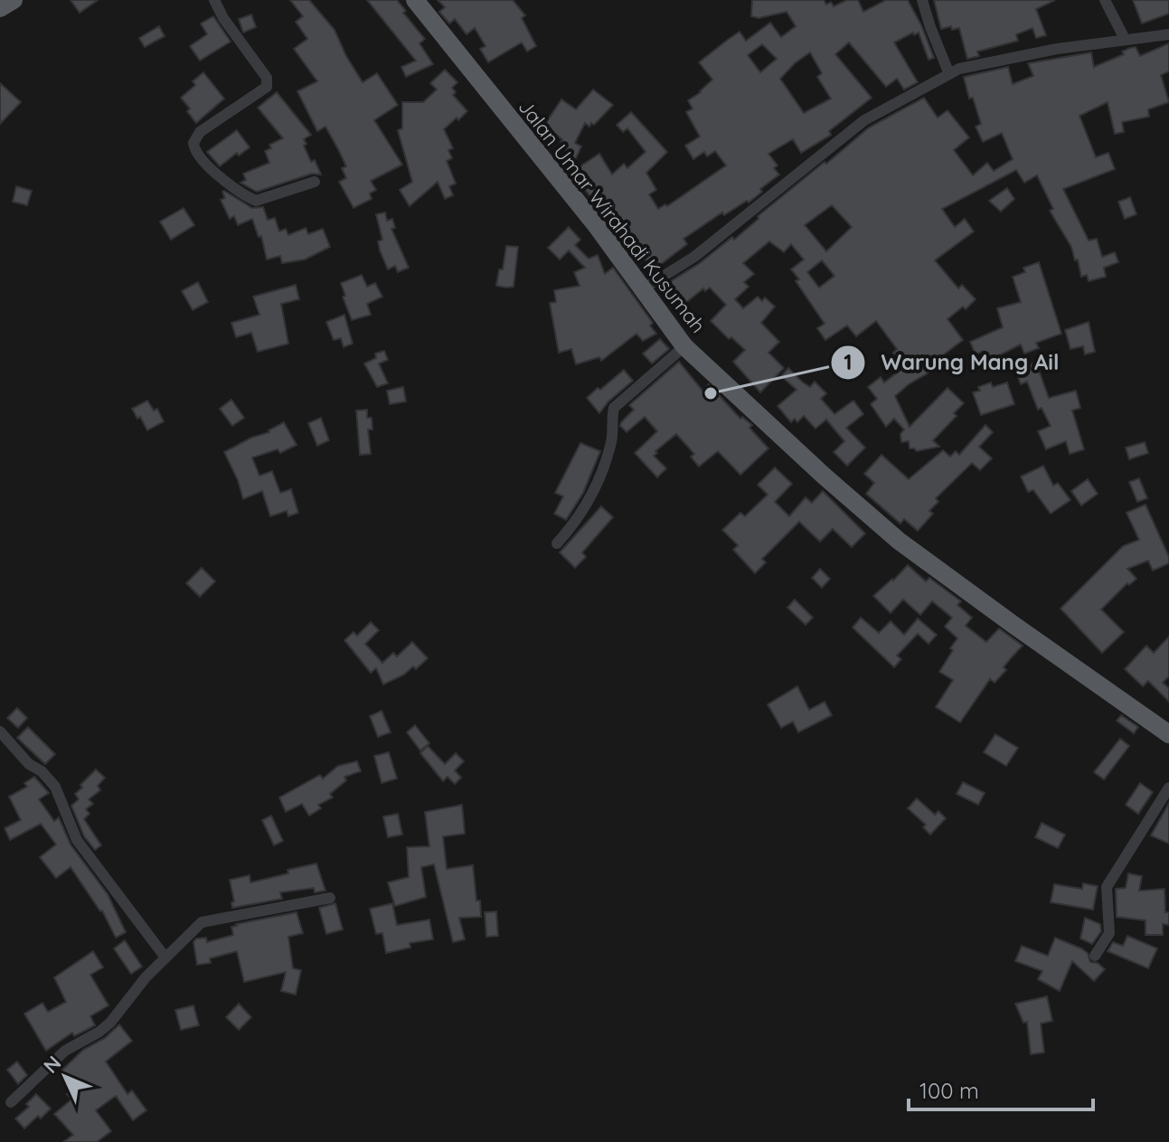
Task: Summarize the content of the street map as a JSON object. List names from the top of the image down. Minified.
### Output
{"streets":{"main road":["Jalan Umar Wirahadi Kusumah"]},"places":["Warung Mang Ail"],"scale_bar":"100 m","north":"top left"}
